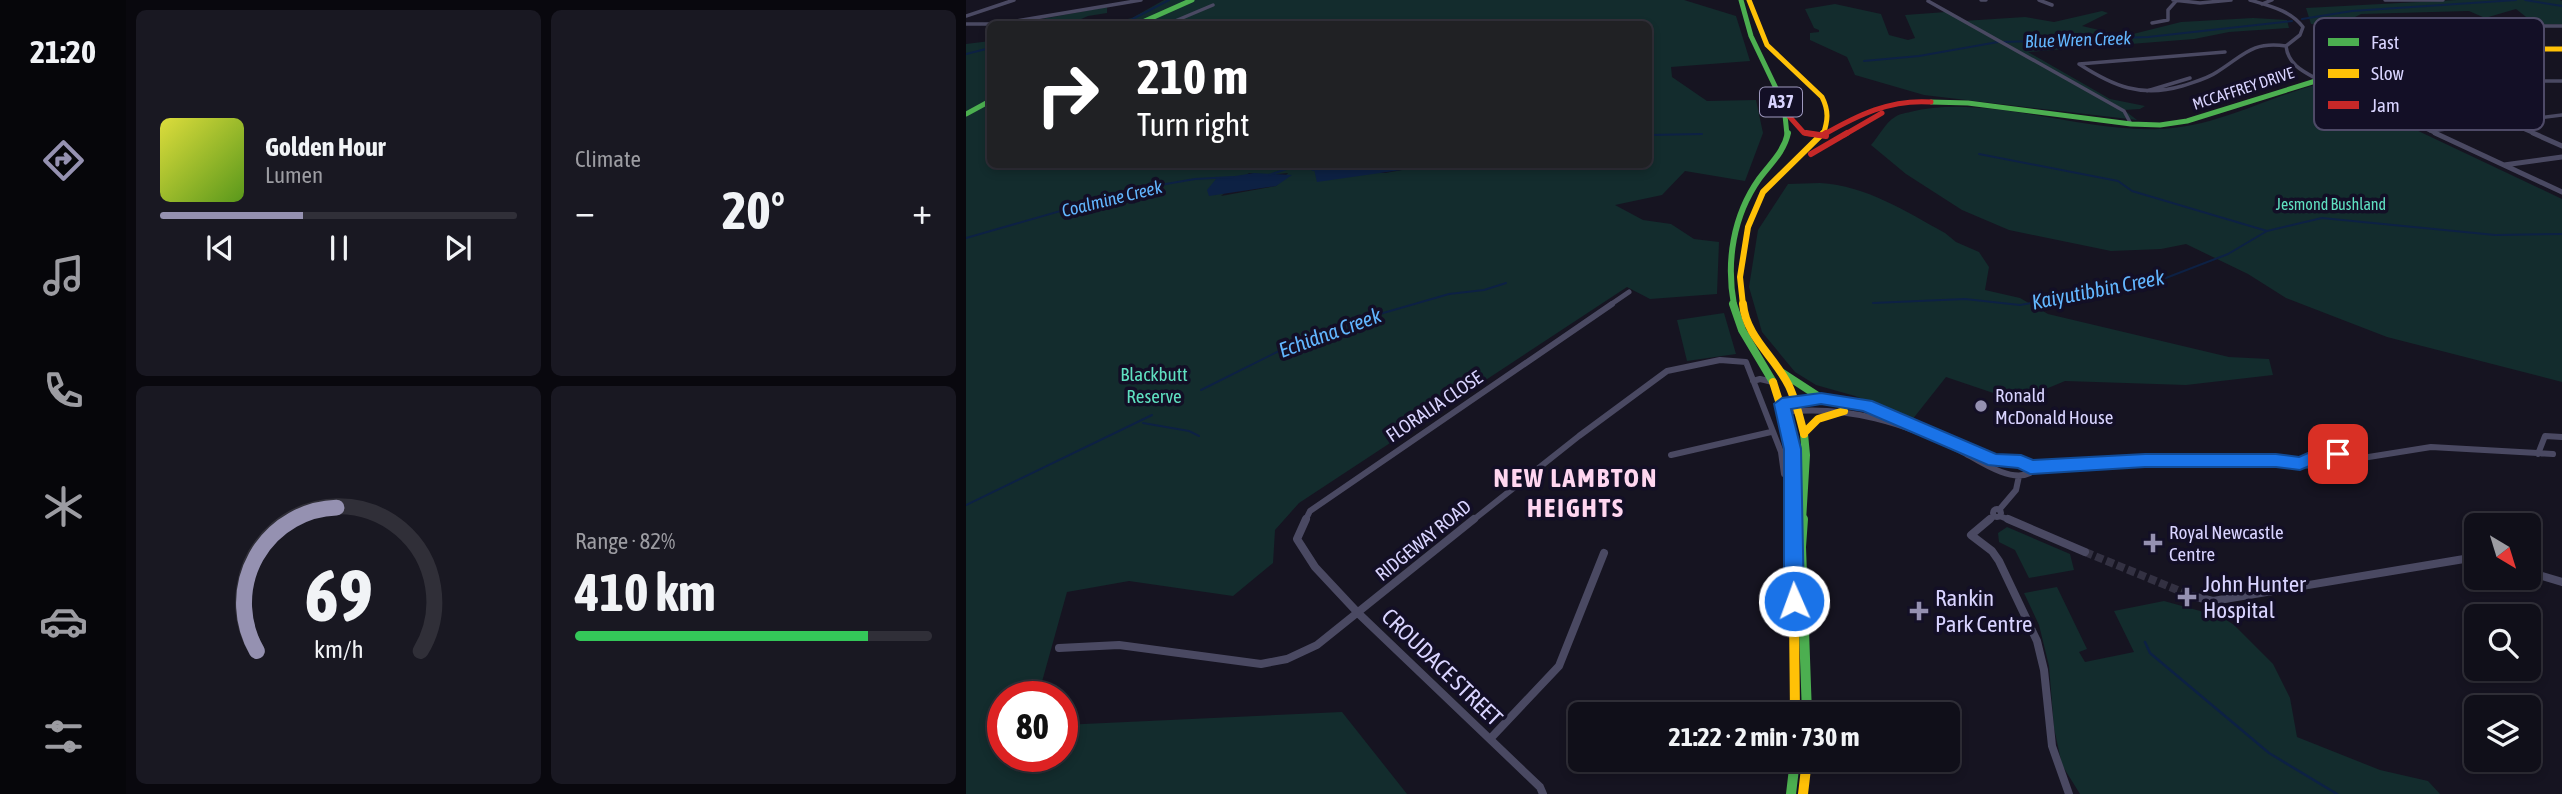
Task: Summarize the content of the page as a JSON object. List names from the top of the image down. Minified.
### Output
{"streets":{"main road":["MCCAFFREY DRIVE","A37"],"street":["FLORALIA CLOSE","RIDGEWAY ROAD","CROUDACE STREET"]},"crossings":[["FLORALIA CLOSE","CROUDACE STREET"],["RIDGEWAY ROAD","CROUDACE STREET"]],"districts":["NEW LAMBTON HEIGHTS"],"water":["Blue Wren Creek","Coalmine Creek","Kaiyutibbin Creek","Echidna Creek"],"parks":["Jesmond Bushland","Blackbutt Reserve"],"places":{"other":["Ronald McDonald House"],"health":["Royal Newcastle Centre","John Hunter Hospital","Rankin Park Centre"]},"legend":["Fast","Slow","Jam"],"north":"bottom right","page":{"tabs":"21:20","tile":["Climate",["Range · 82%","410 km"]],"turn":["210 m","Turn right"],"song":["Golden Hour","Lumen"],"heat":["−","20°","+"],"limit":"80","trip":"21:22 · 2 min · 730 m","gauge":["69","km/h"]}}
